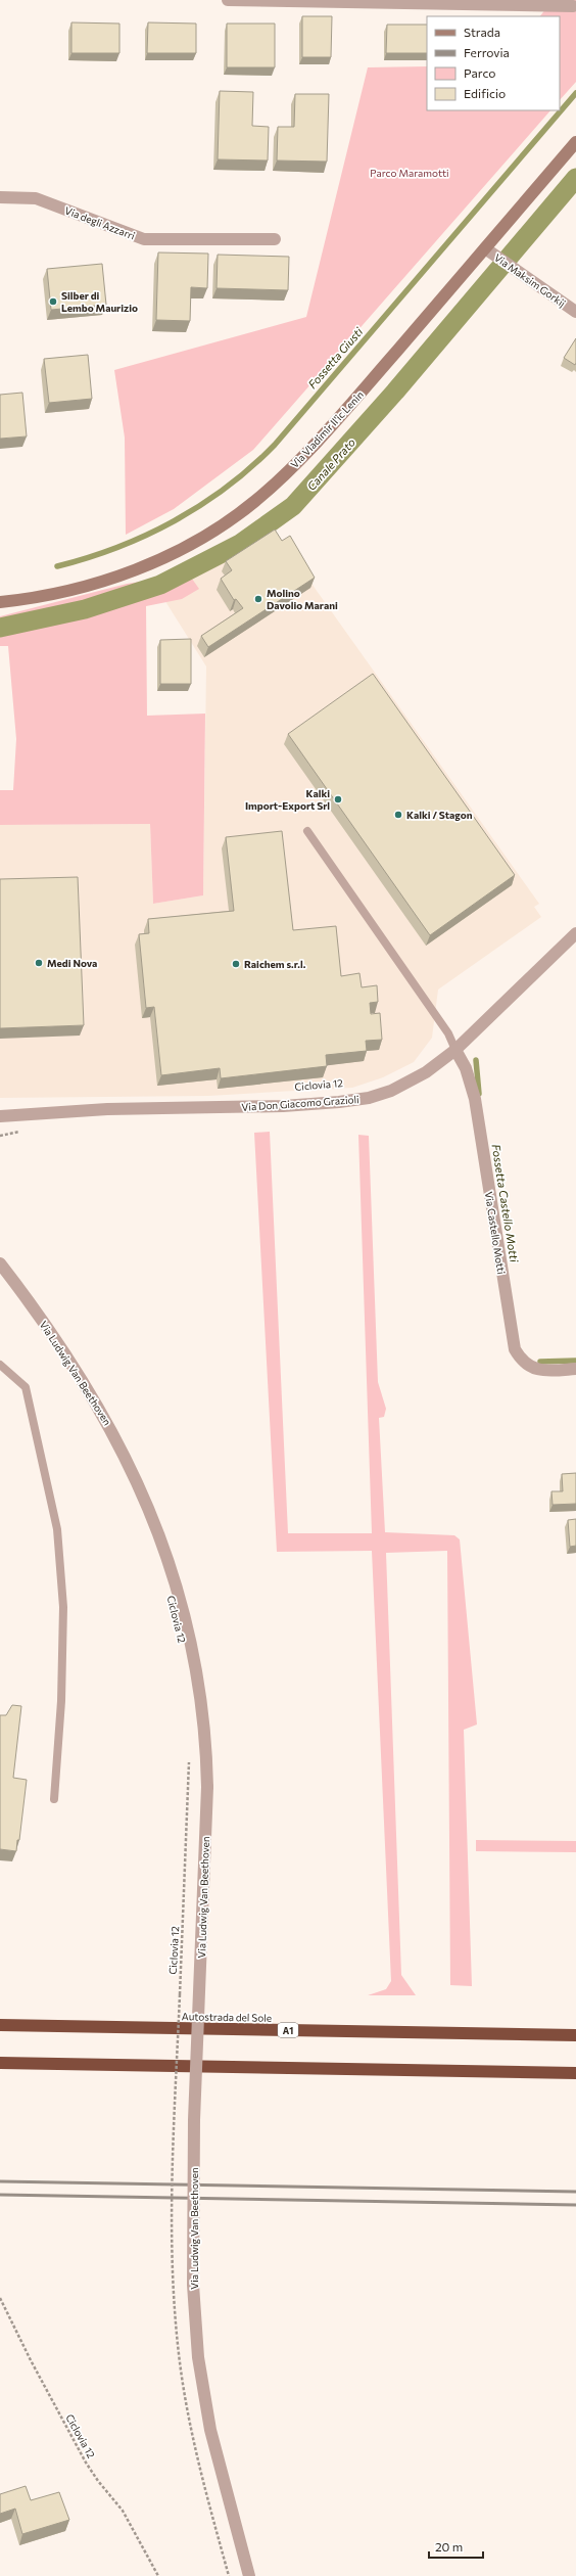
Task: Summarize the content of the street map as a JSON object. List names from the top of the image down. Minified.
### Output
{"streets":{"highway":["Autostrada del Sole","A1"],"main road":["Via Vladimir Il'ic Lenin"],"street":["Via degli Azzarri","Via Maksim Gorkij","Via Don Giacomo Grazioli","Via Castello Motti","Via Ludwig Van Beethoven"],"path":["Ciclovia 12"]},"crossings":[["Via Maksim Gorkij","Via Vladimir Il'ic Lenin"],["Via Don Giacomo Grazioli","Via Castello Motti"]],"water":["Fossetta Giusti","Canale Prato","Fossetta Castello Motti"],"parks":["Parco Maramotti"],"places":["Silber di Lembo Maurizio","Molino Davolio Marani","Kalki Import-Export Srl","Kalki / Stagon","Medi Nova","Raichem s.r.l."],"legend":["Strada","Ferrovia","Parco","Edificio"],"scale_bar":"20 m"}
